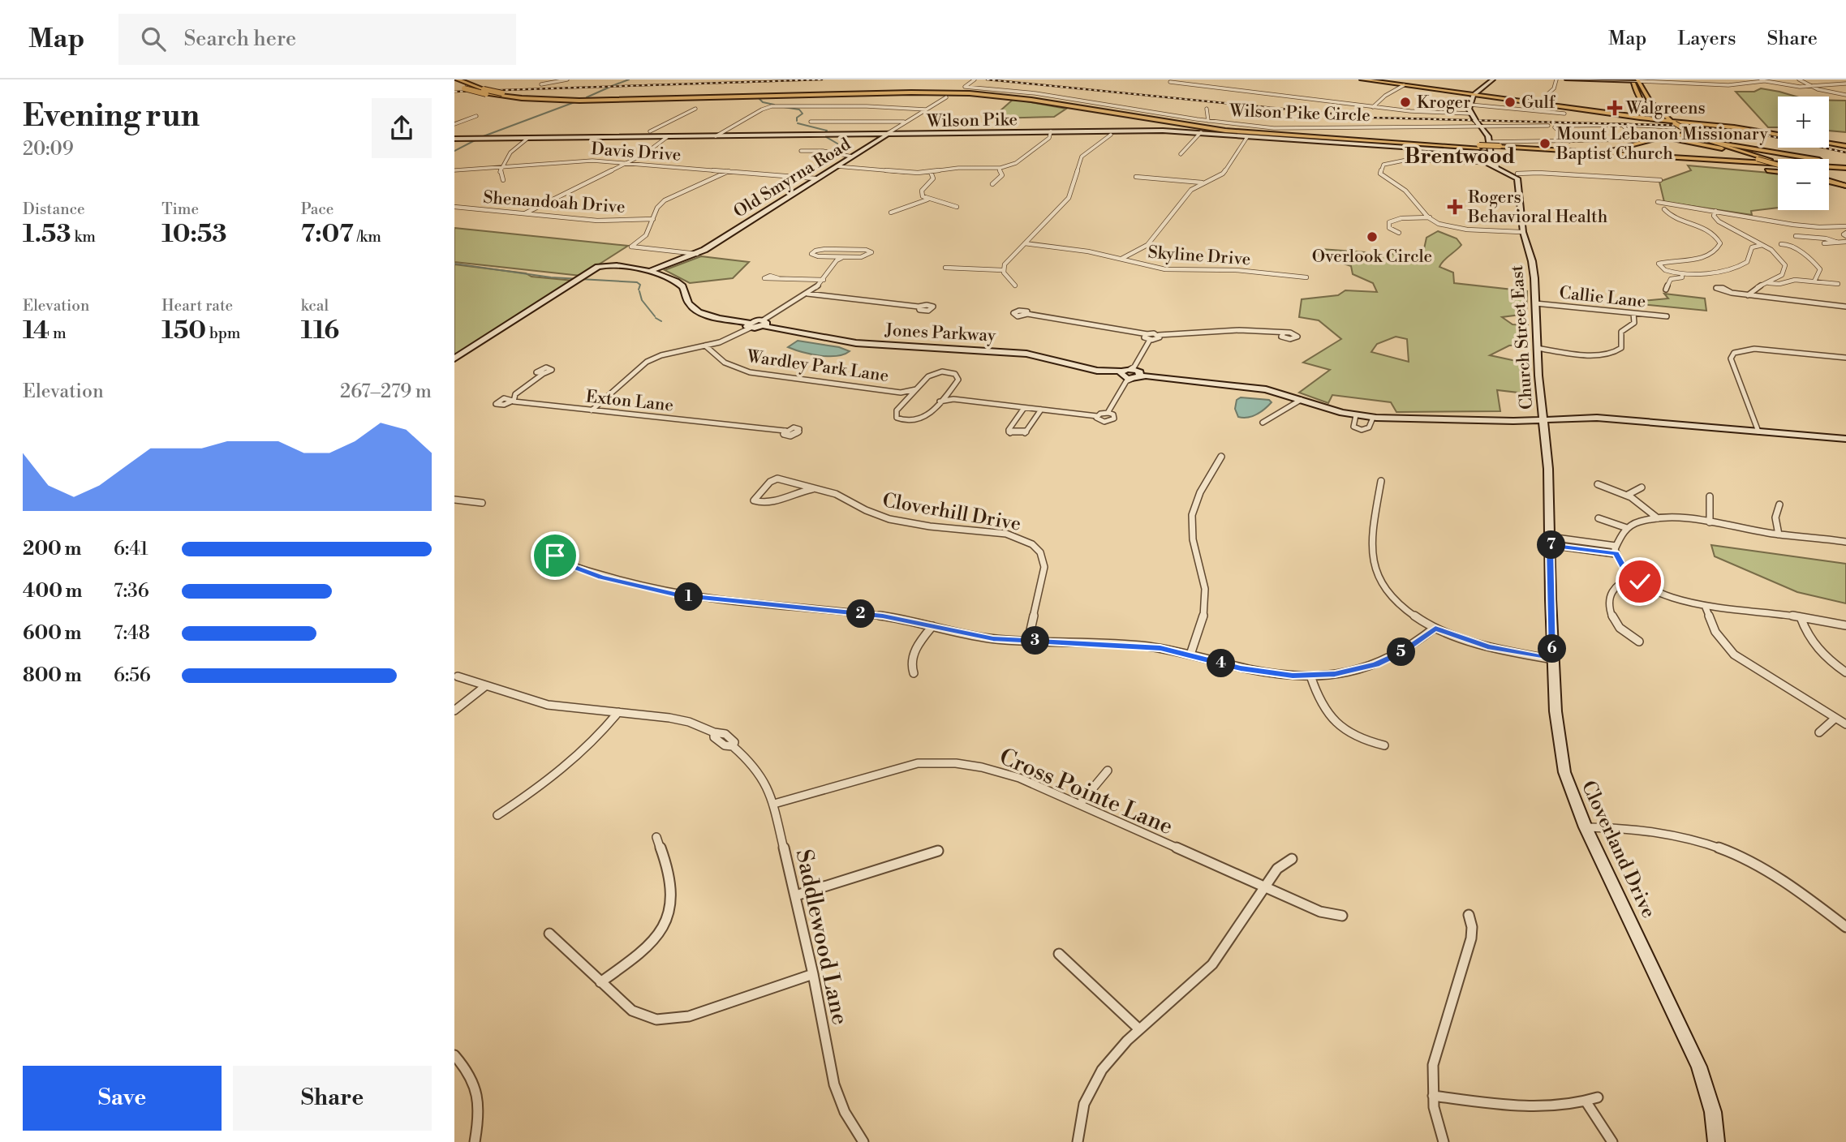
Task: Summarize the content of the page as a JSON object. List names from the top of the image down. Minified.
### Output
{"streets":{"main road":["Wilson Pike","Old Smyrna Road","Jones Parkway","Church Street East","Cloverland Drive"],"street":["Wilson Pike Circle","Davis Drive","Shenandoah Drive","Skyline Drive","Callie Lane","Wardley Park Lane","Exton Lane","Cloverhill Drive","Cross Pointe Lane","Saddlewood Lane"]},"crossings":[["Wilson Pike","Old Smyrna Road"],["Davis Drive","Old Smyrna Road"],["Callie Lane","Church Street East"],["Jones Parkway","Church Street East"],["Jones Parkway","Wardley Park Lane"],["Jones Parkway","Cloverland Drive"],["Church Street East","Cloverland Drive"],["Cross Pointe Lane","Saddlewood Lane"]],"districts":["Brentwood"],"places":{"other":["Kroger","Gulf","Mount Lebanon Missionary Baptist Church","Overlook Circle"],"health":["Walgreens","Rogers Behavioral Health"]},"page":{"header":"Map","search":"Search here","nav":["Map","Layers","Share"],"heading":["Evening run","20:09"],"map_buttons":["+","−"],"stats":[["Distance","1.53 km"],["Time","10:53"],["Pace","7:07 /km"],["Elevation","14 m"],["Heart rate","150 bpm"],["kcal","116"]],"chart":["Elevation","267–279 m"],"list":[{"name":"200 m","note":"6:41"},{"name":"400 m","note":"7:36"},{"name":"600 m","note":"7:48"},{"name":"800 m","note":"6:56"}],"pins":["7","1","2","3","6","5","4"],"buttons":["Save","Share"]}}
